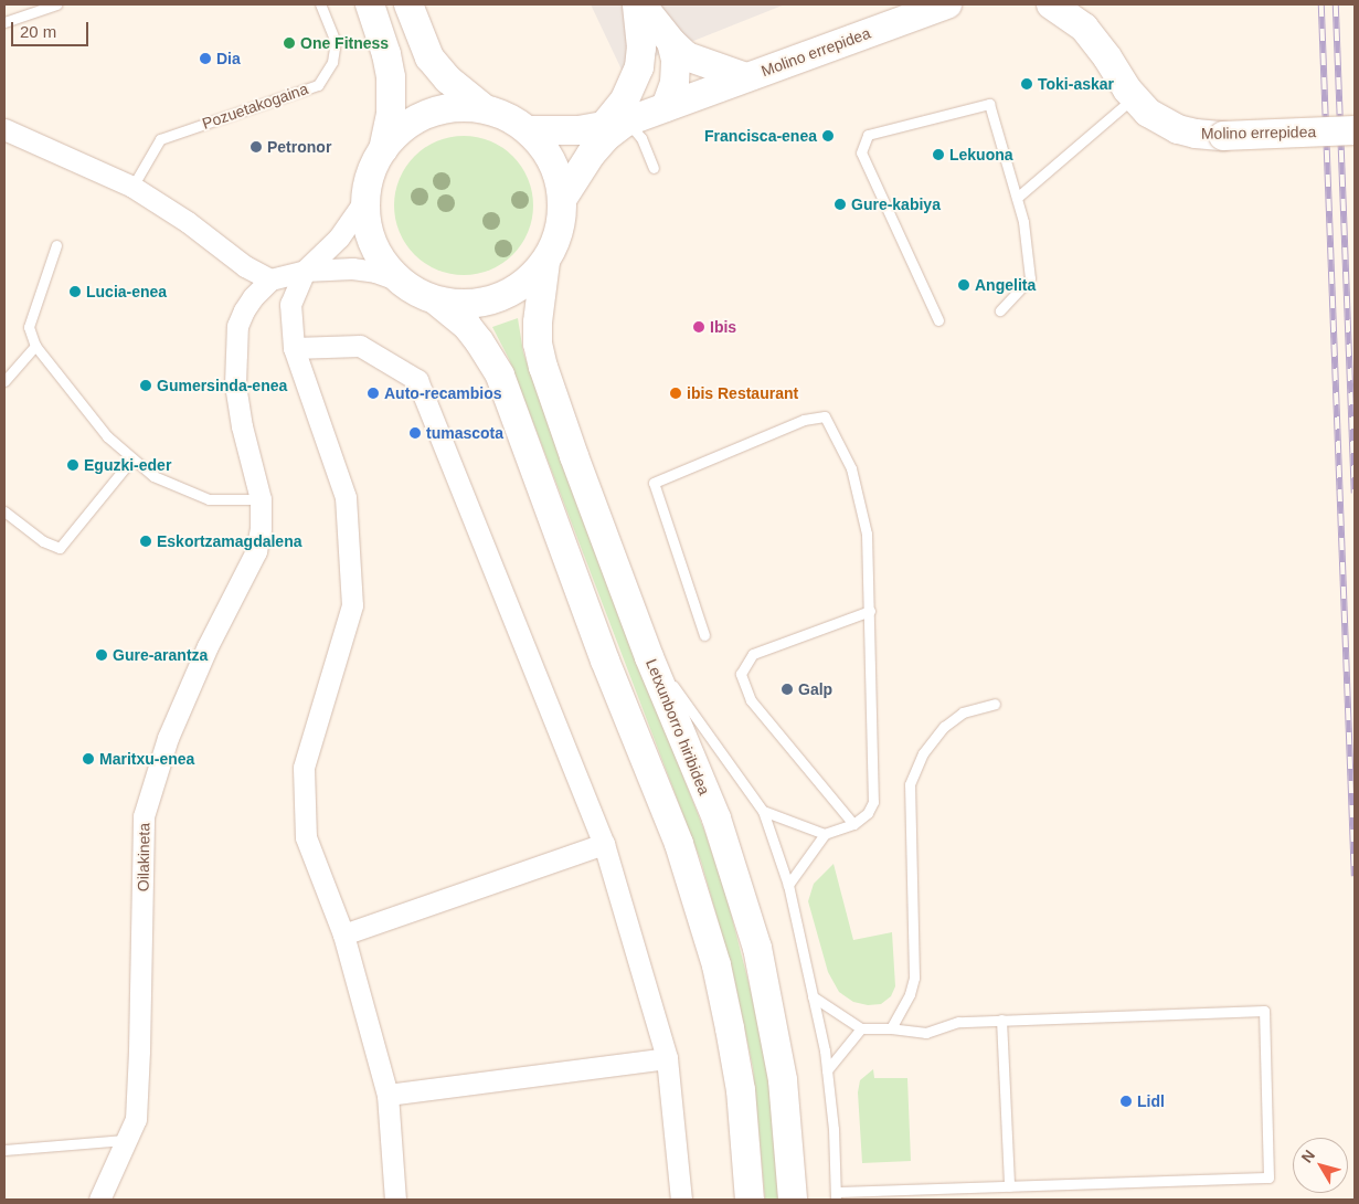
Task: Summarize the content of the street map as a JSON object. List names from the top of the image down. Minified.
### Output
{"streets":{"main road":["Molino errepidea","Letxunborro hiribidea"],"street":["Oilakineta"],"lane":["Pozuetakogaina"]},"places":["One Fitness","Dia","Toki-askar","Francisca-enea","Petronor","Lekuona","Gure-kabiya","Angelita","Lucia-enea","Ibis","Gumersinda-enea","Auto-recambios","ibis Restaurant","tumascota","Eguzki-eder","Eskortzamagdalena","Gure-arantza","Galp","Maritxu-enea","Lidl"],"scale_bar":"20 m","north":"top left"}
